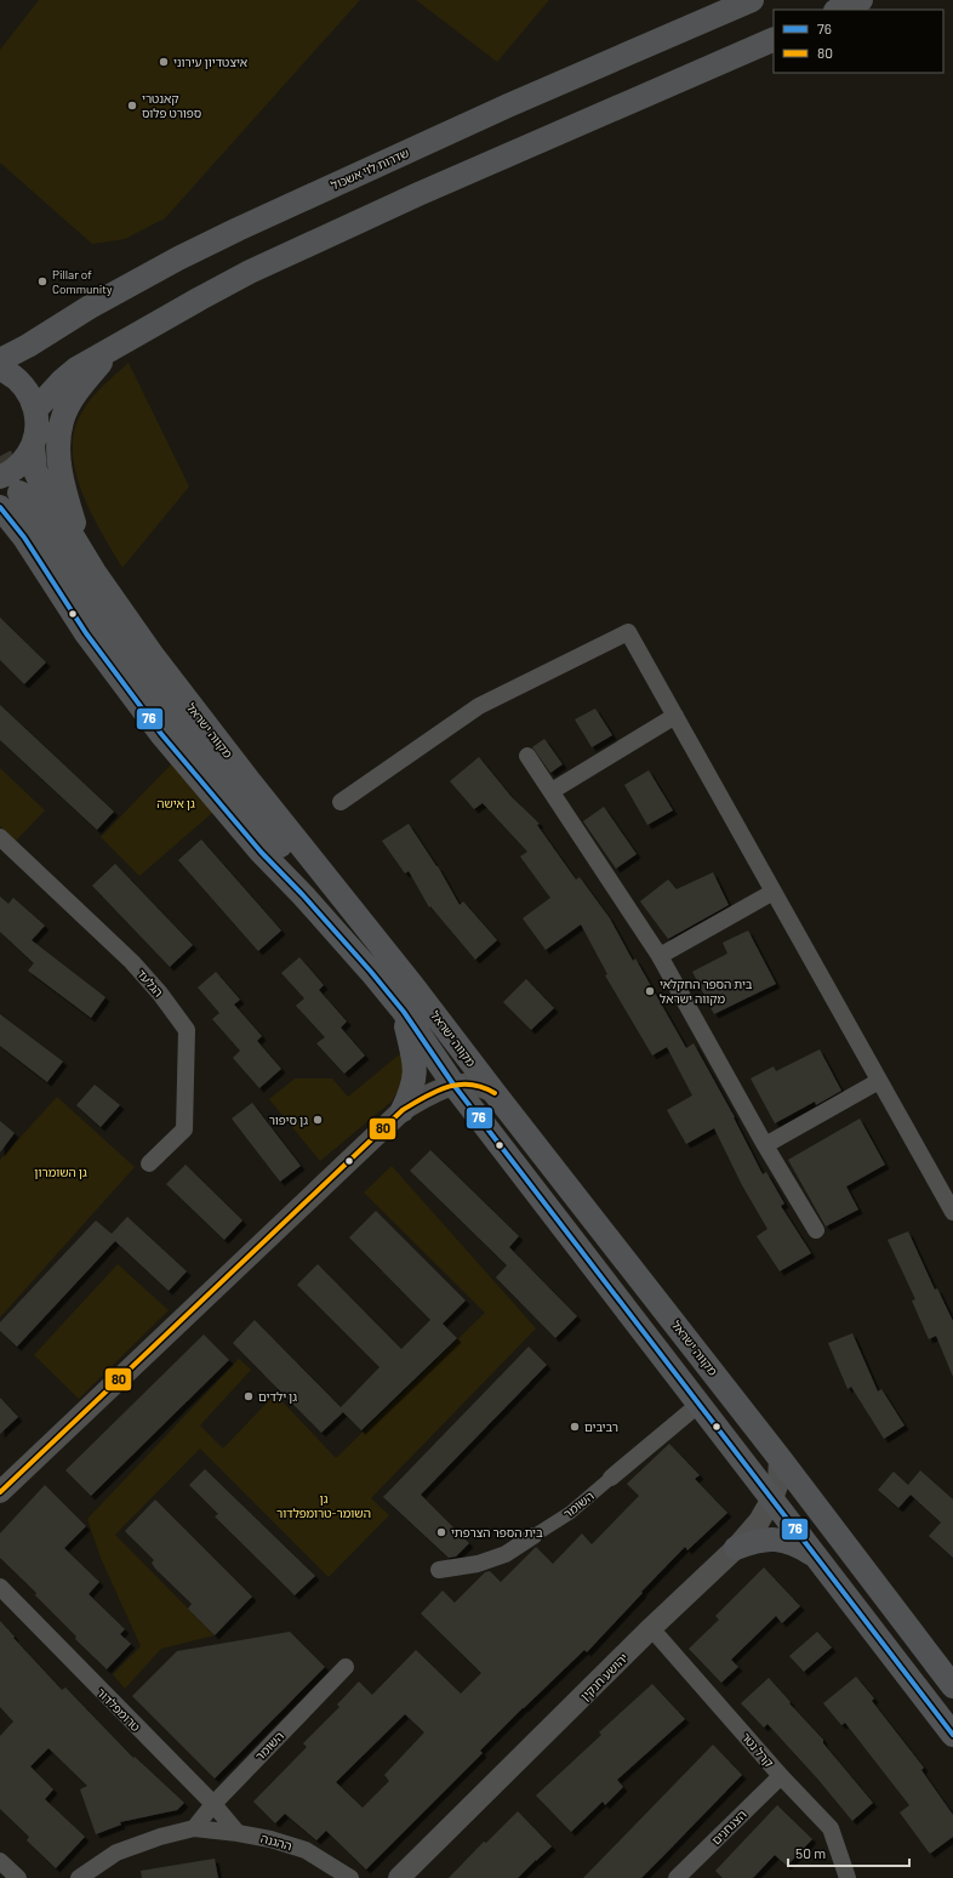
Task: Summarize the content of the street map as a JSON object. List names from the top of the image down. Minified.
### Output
{"streets":{"main road":["שדרות לוי אשכול","מקווה ישראל"],"street":["הגלעד","השומר","יהושע חנקין","טרומפלדור","קרל נטר","הצנחנים","ההגנה"]},"crossings":[["מקווה ישראל","השומר"],["מקווה ישראל","יהושע חנקין"],["השומר","טרומפלדור"],["יהושע חנקין","קרל נטר"],["טרומפלדור","ההגנה"],["קרל נטר","הצנחנים"]],"parks":["גן אישה","גן השומרון","גן השומר-טרומפלדור"],"places":["איצטדיון עירוני","קאנטרי ספורט פלוס","Pillar of Community","בית הספר החקלאי מקווה ישראל","גן סיפור","גן ילדים","רביבים","בית הספר הצרפתי"],"lines":["transit line 76","transit line 80"],"legend":["76","80"],"scale_bar":"50 m"}
